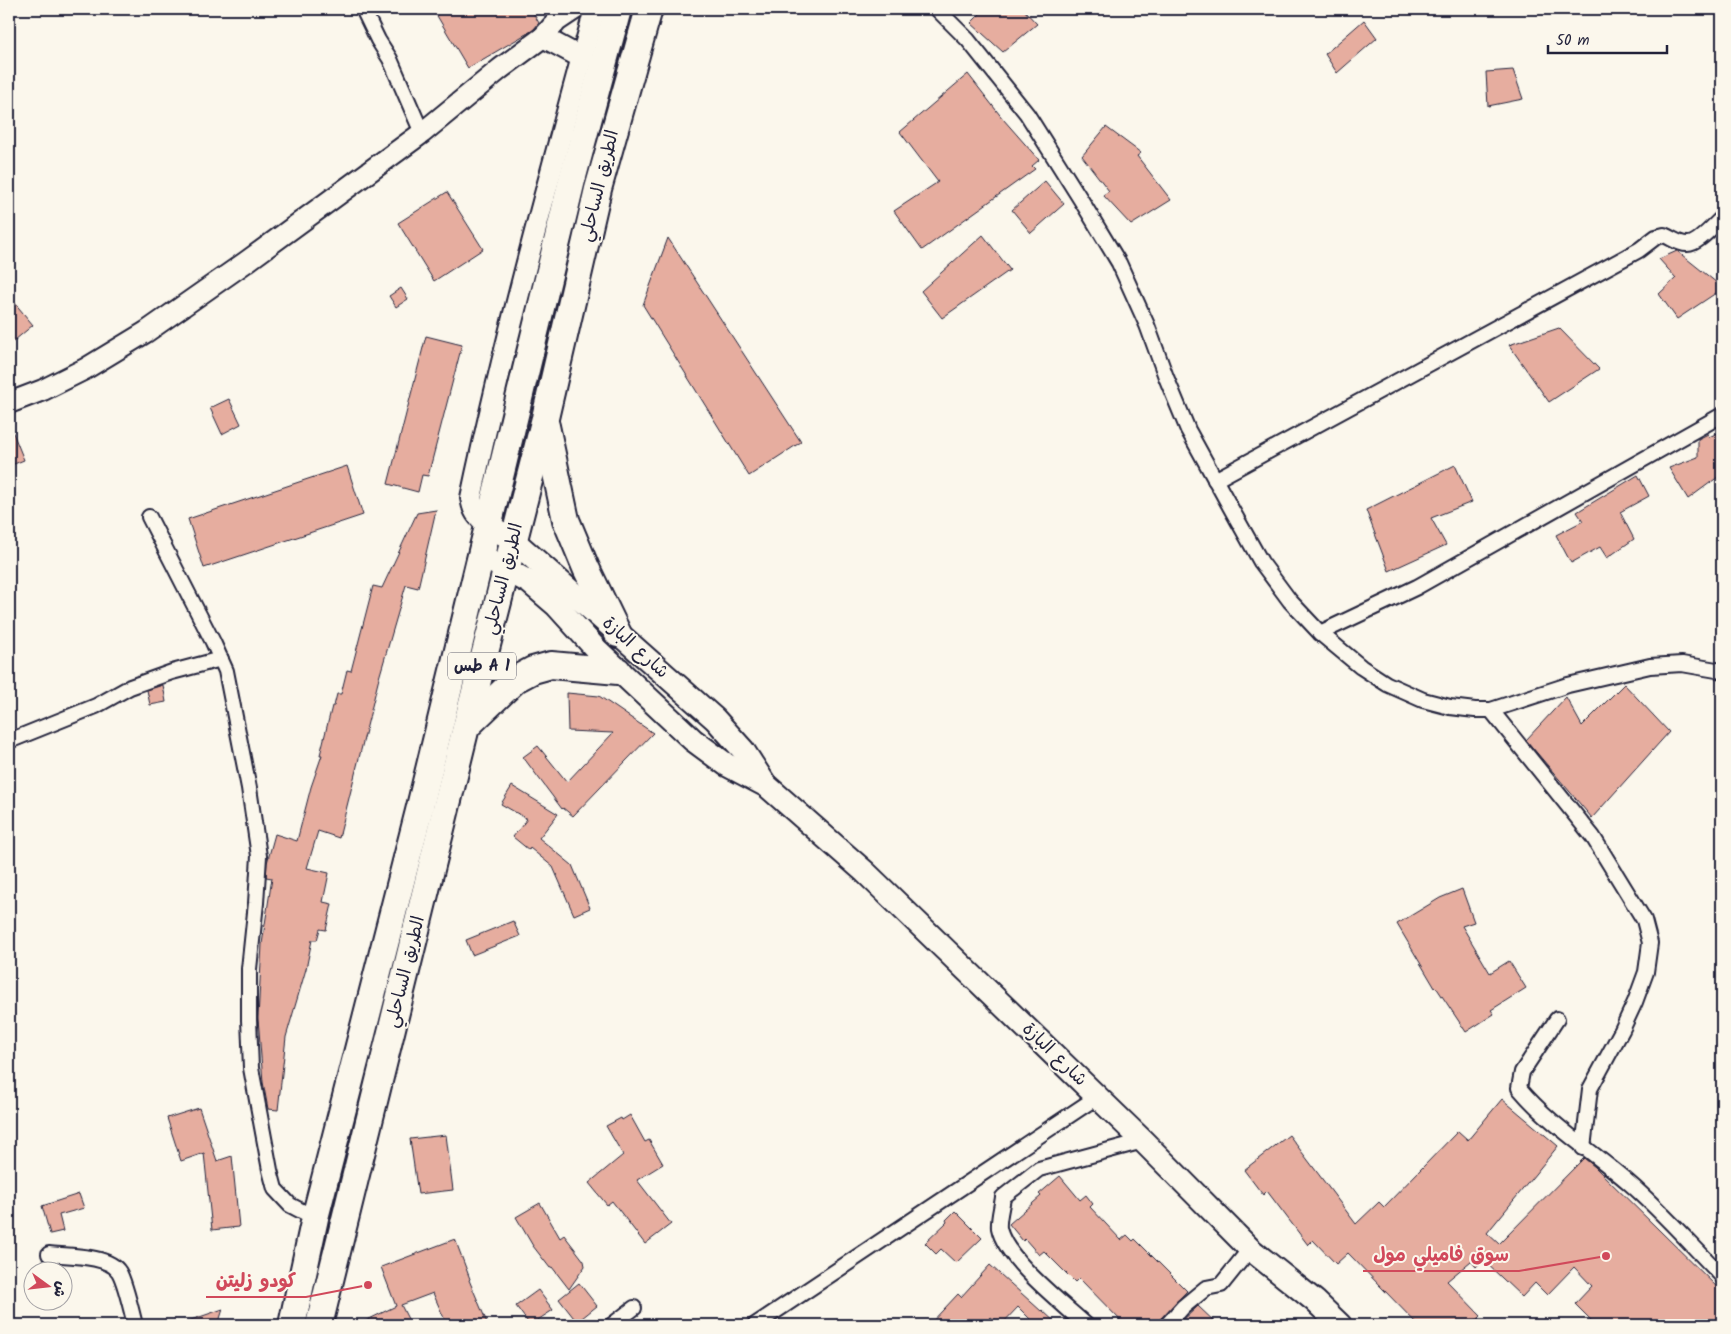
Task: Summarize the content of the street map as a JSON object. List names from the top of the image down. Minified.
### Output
{"streets":{"highway":["الطريق الساحلي","طس A 1"],"main road":["شارع البازة"]},"crossings":[["الطريق الساحلي","شارع البازة"]],"places":["سوق فاميلي مول","كودو زليتن"],"scale_bar":"50 m","north":"right"}
